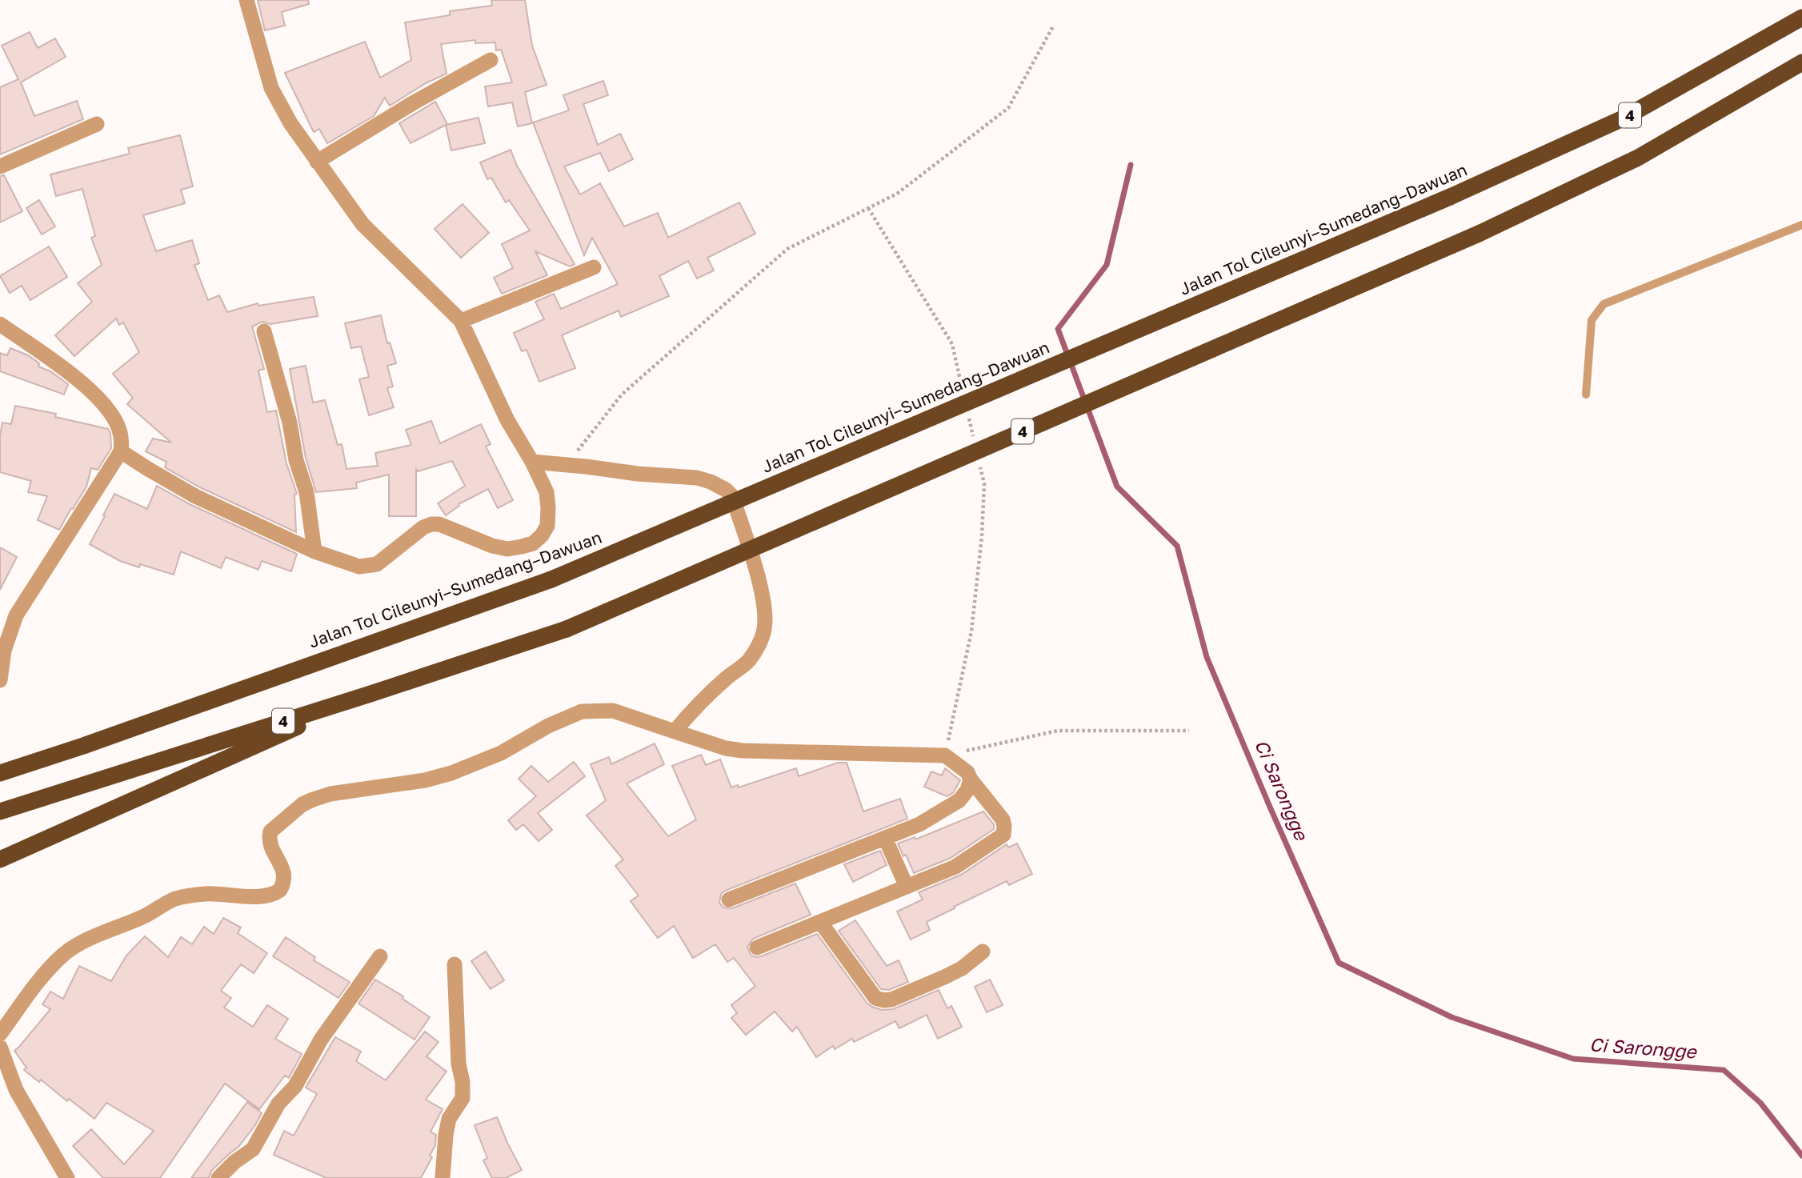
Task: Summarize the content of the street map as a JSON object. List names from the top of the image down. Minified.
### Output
{"streets":{"highway":["4","Jalan Tol Cileunyi–Sumedang–Dawuan"]},"water":["Ci Sarongge"]}
